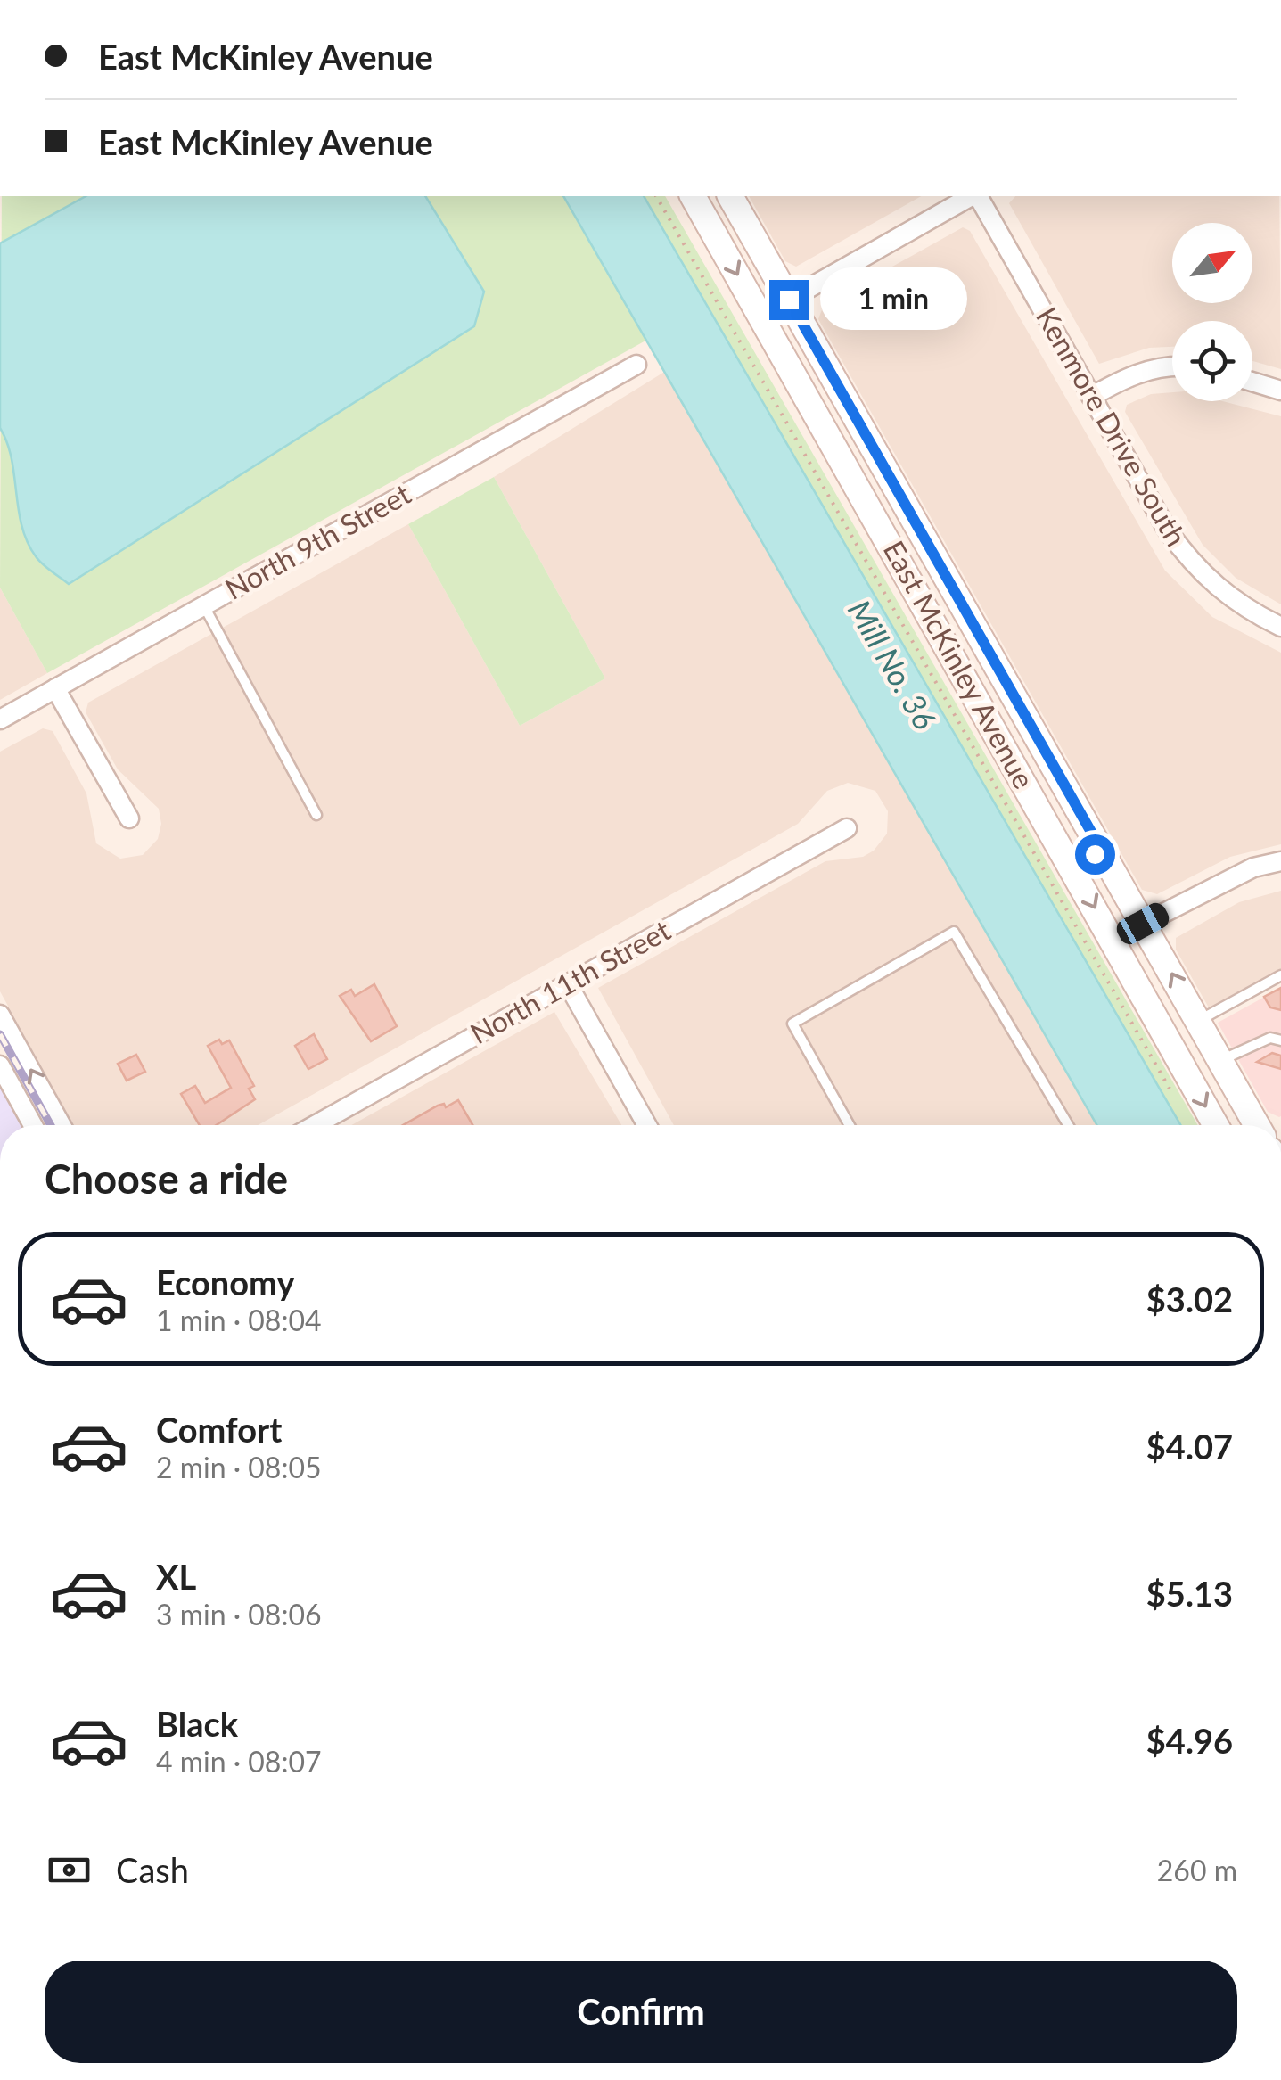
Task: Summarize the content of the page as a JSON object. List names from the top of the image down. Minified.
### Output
{"streets":{"main road":["East McKinley Avenue"],"street":["Kenmore Drive South","North 9th Street","North 11th Street"]},"water":["Mill No. 36"],"north":"top right","page":{"banner":["East McKinley Avenue","East McKinley Avenue"],"bubble":"1 min","heading":"Choose a ride","list":[{"name":"Economy","note":"1 min · 08:04","value":"$3.02"},{"name":"Comfort","note":"2 min · 08:05","value":"$4.07"},{"name":"XL","note":"3 min · 08:06","value":"$5.13"},{"name":"Black","note":"4 min · 08:07","value":"$4.96"}],"pay":["Cash","260 m"],"buttons":"Confirm"}}
